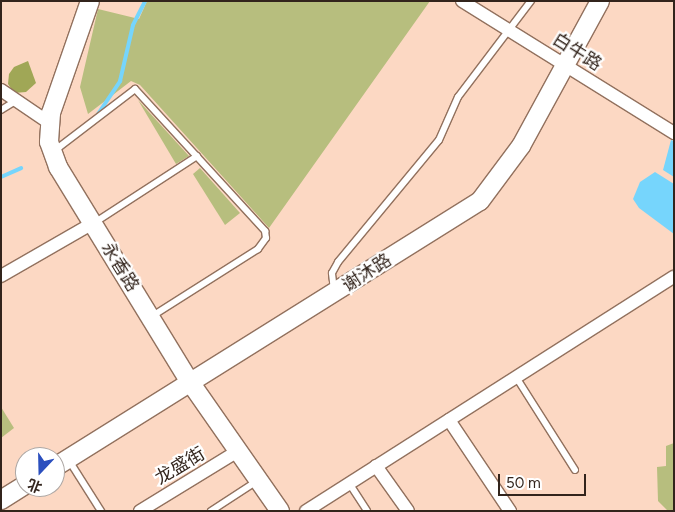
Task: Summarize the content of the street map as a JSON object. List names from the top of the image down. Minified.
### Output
{"streets":{"street":["白牛路","永香路","谢沐路","龙盛街"]},"crossings":[["白牛路","谢沐路"],["永香路","谢沐路"],["永香路","龙盛街"]],"scale_bar":"50 m","north":"bottom"}
